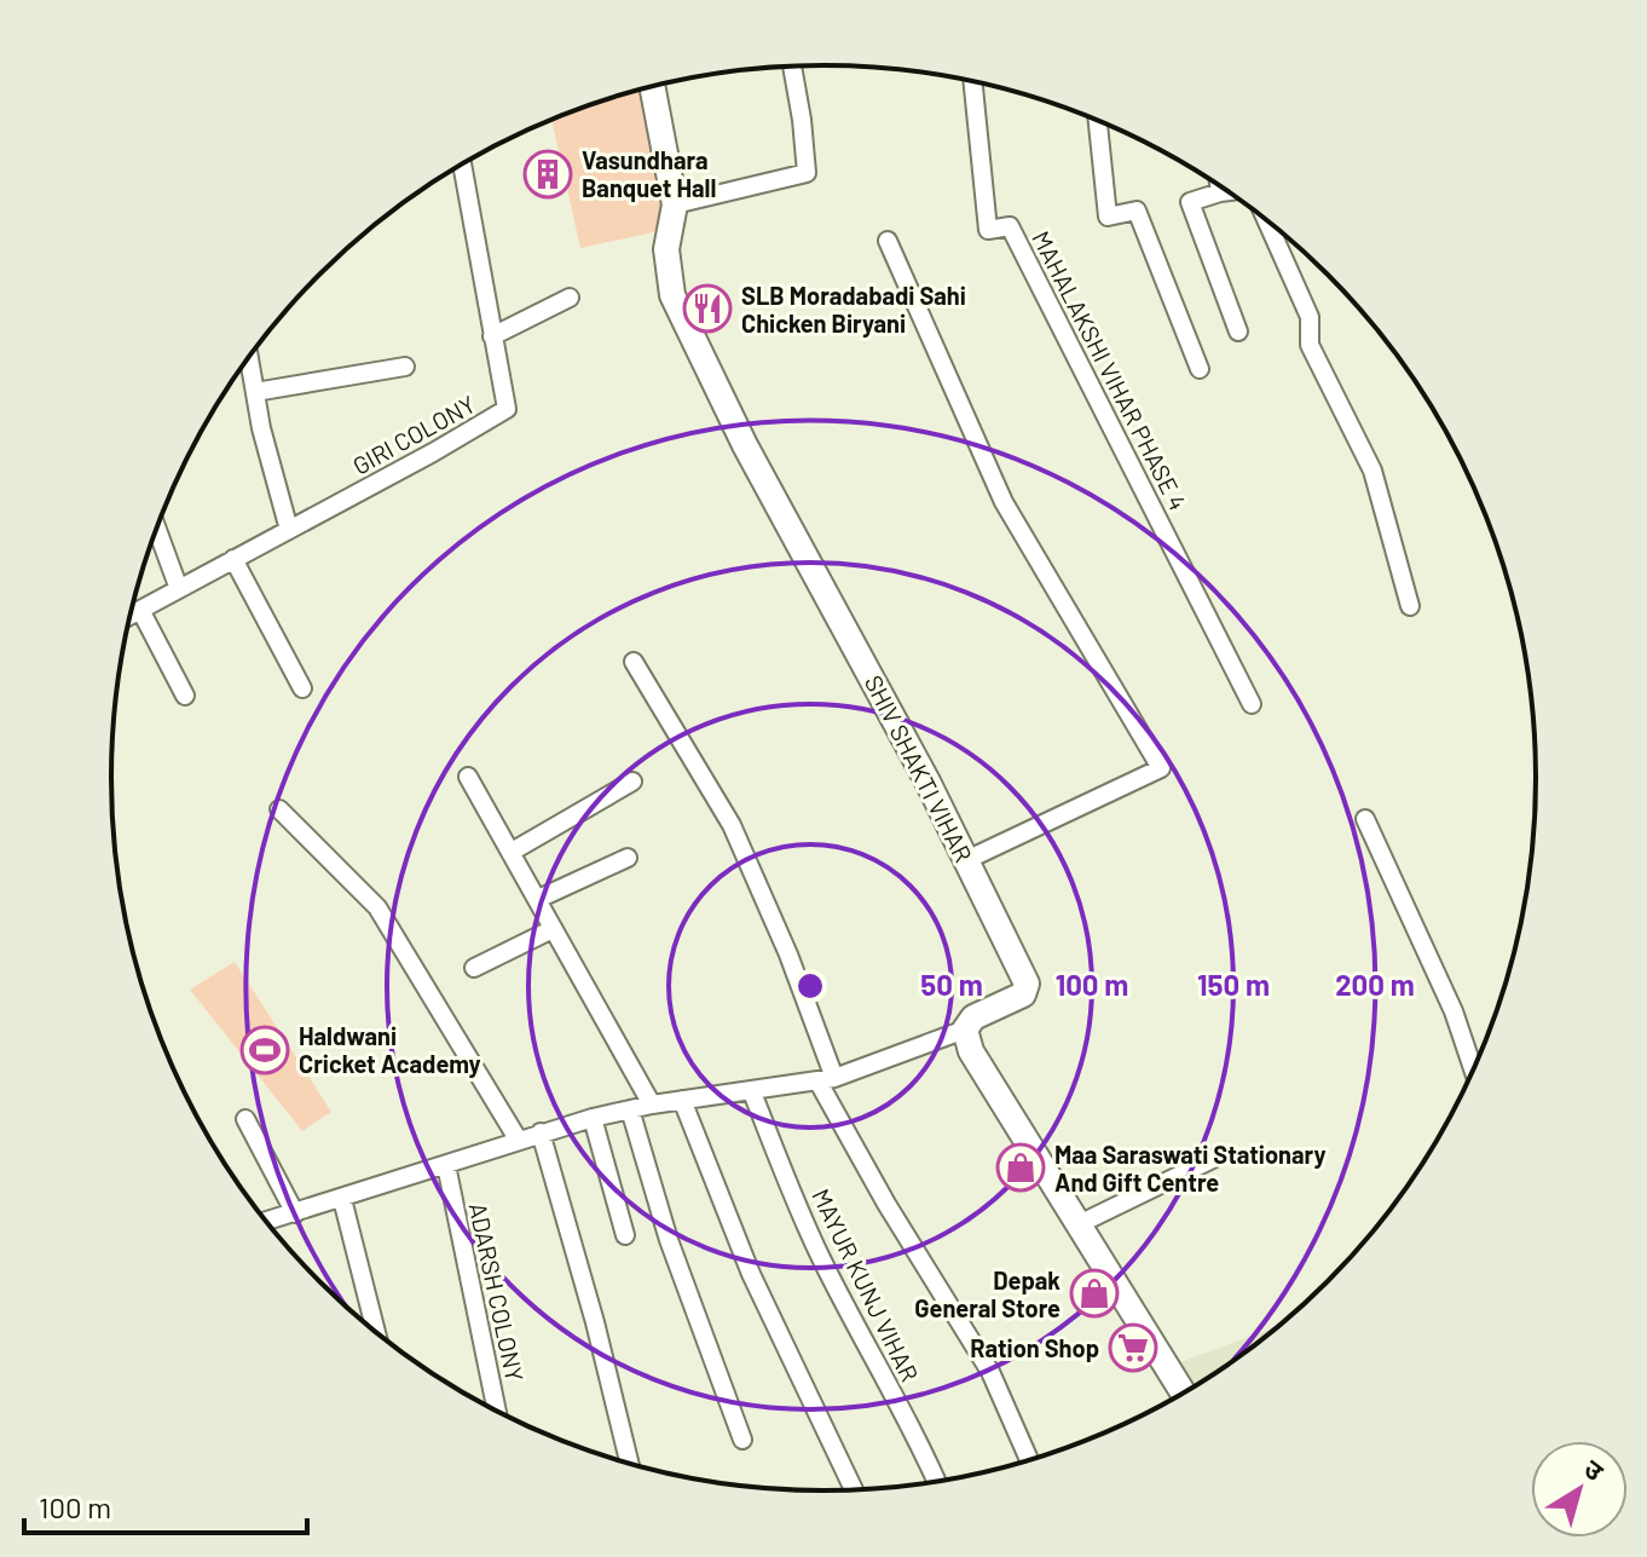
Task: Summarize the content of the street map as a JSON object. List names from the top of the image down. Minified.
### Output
{"streets":{"street":["MAHALAKSHI VIHAR PHASE 4","GIRI COLONY","SHIV SHAKTI VIHAR","MAYUR KUNJ VIHAR","ADARSH COLONY"]},"places":{"building":["Vasundhara Banquet Hall"],"restaurant":["SLB Moradabadi Sahi Chicken Biryani"],"sports":["Haldwani Cricket Academy"],"shop":["Maa Saraswati Stationary And Gift Centre","Depak General Store"],"supermarket":["Ration Shop"]},"scale_bar":"100 m","north":"top right","rings":["50 m","100 m","150 m","200 m"]}
